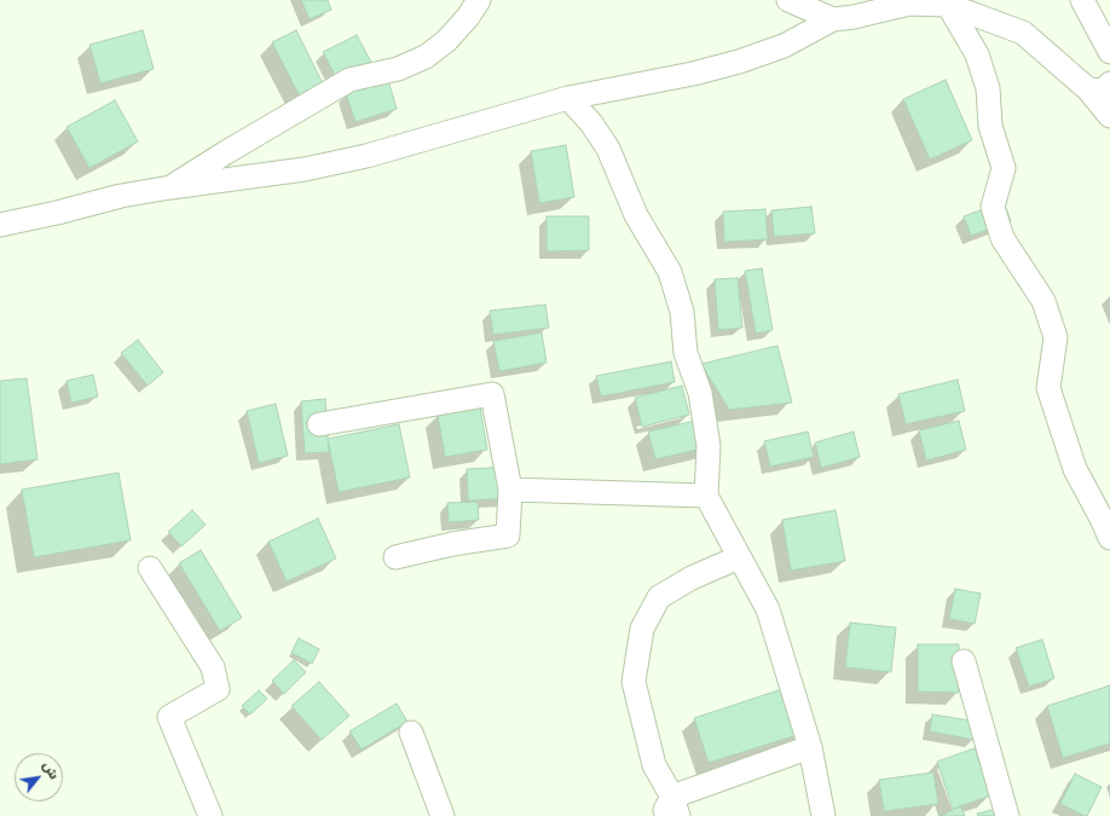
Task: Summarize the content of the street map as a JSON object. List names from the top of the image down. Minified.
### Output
{"north":"top right"}
